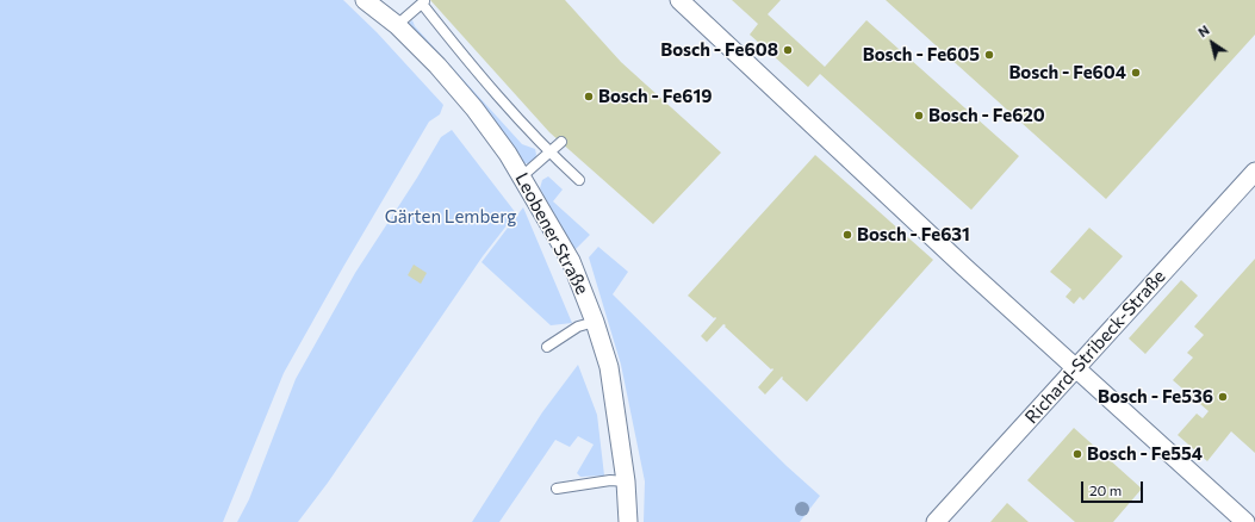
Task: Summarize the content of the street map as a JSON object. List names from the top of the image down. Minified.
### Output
{"streets":{"street":["Leobener Straße","Richard-Stribeck-Straße"]},"parks":["Gärten Lemberg"],"places":["Bosch - Fe608","Bosch - Fe605","Bosch - Fe604","Bosch - Fe619","Bosch - Fe620","Bosch - Fe631","Bosch - Fe536","Bosch - Fe554"],"scale_bar":"20 m","north":"top left"}
